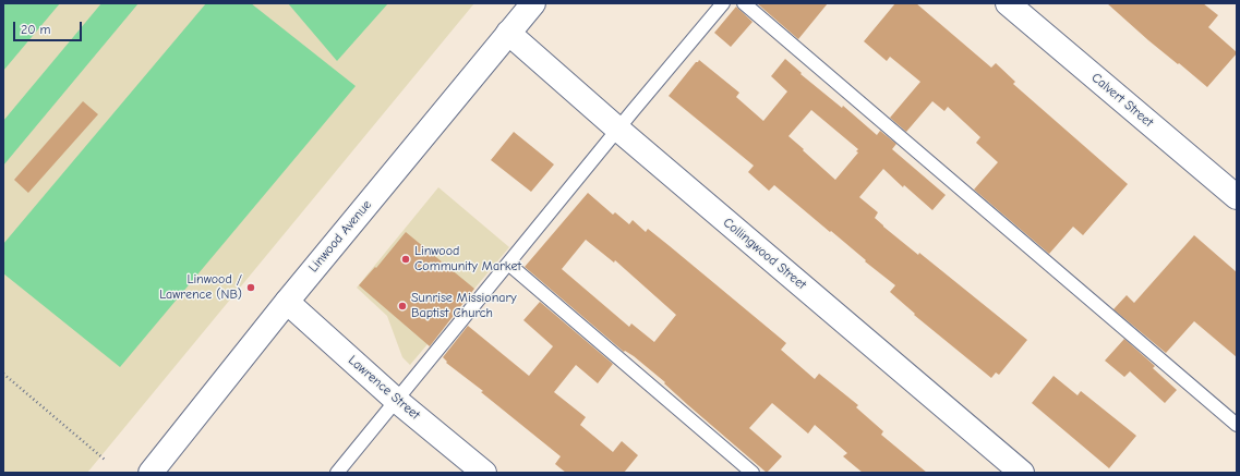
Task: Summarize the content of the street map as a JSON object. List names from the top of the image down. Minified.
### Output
{"streets":{"street":["Calvert Street","Linwood Avenue","Collingwood Street","Lawrence Street"]},"crossings":[["Linwood Avenue","Collingwood Street"],["Linwood Avenue","Lawrence Street"]],"places":["Linwood Community Market","Linwood / Lawrence (NB)","Sunrise Missionary Baptist Church"],"scale_bar":"20 m"}
